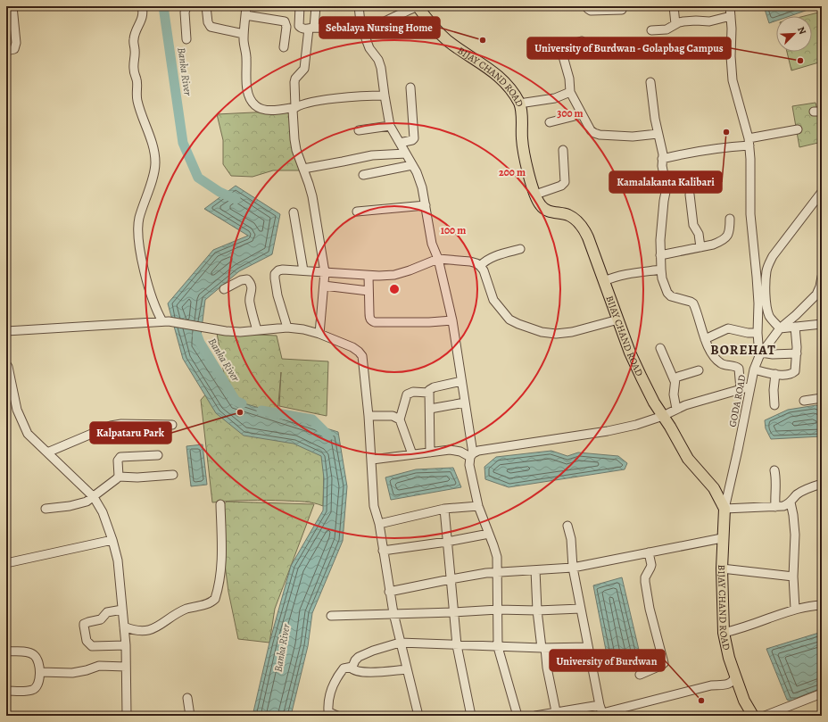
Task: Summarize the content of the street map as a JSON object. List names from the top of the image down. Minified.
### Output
{"streets":{"main road":["BIJAY CHAND ROAD"],"street":["GODA ROAD"]},"crossings":[["BIJAY CHAND ROAD","GODA ROAD"]],"districts":["BOREHAT"],"water":["Banka River"],"places":["Sebalaya Nursing Home","University of Burdwan - Golapbag Campus","Kamalakanta Kalibari","Kalpataru Park","University of Burdwan"],"north":"top right","rings":["300 m","200 m","100 m"]}
